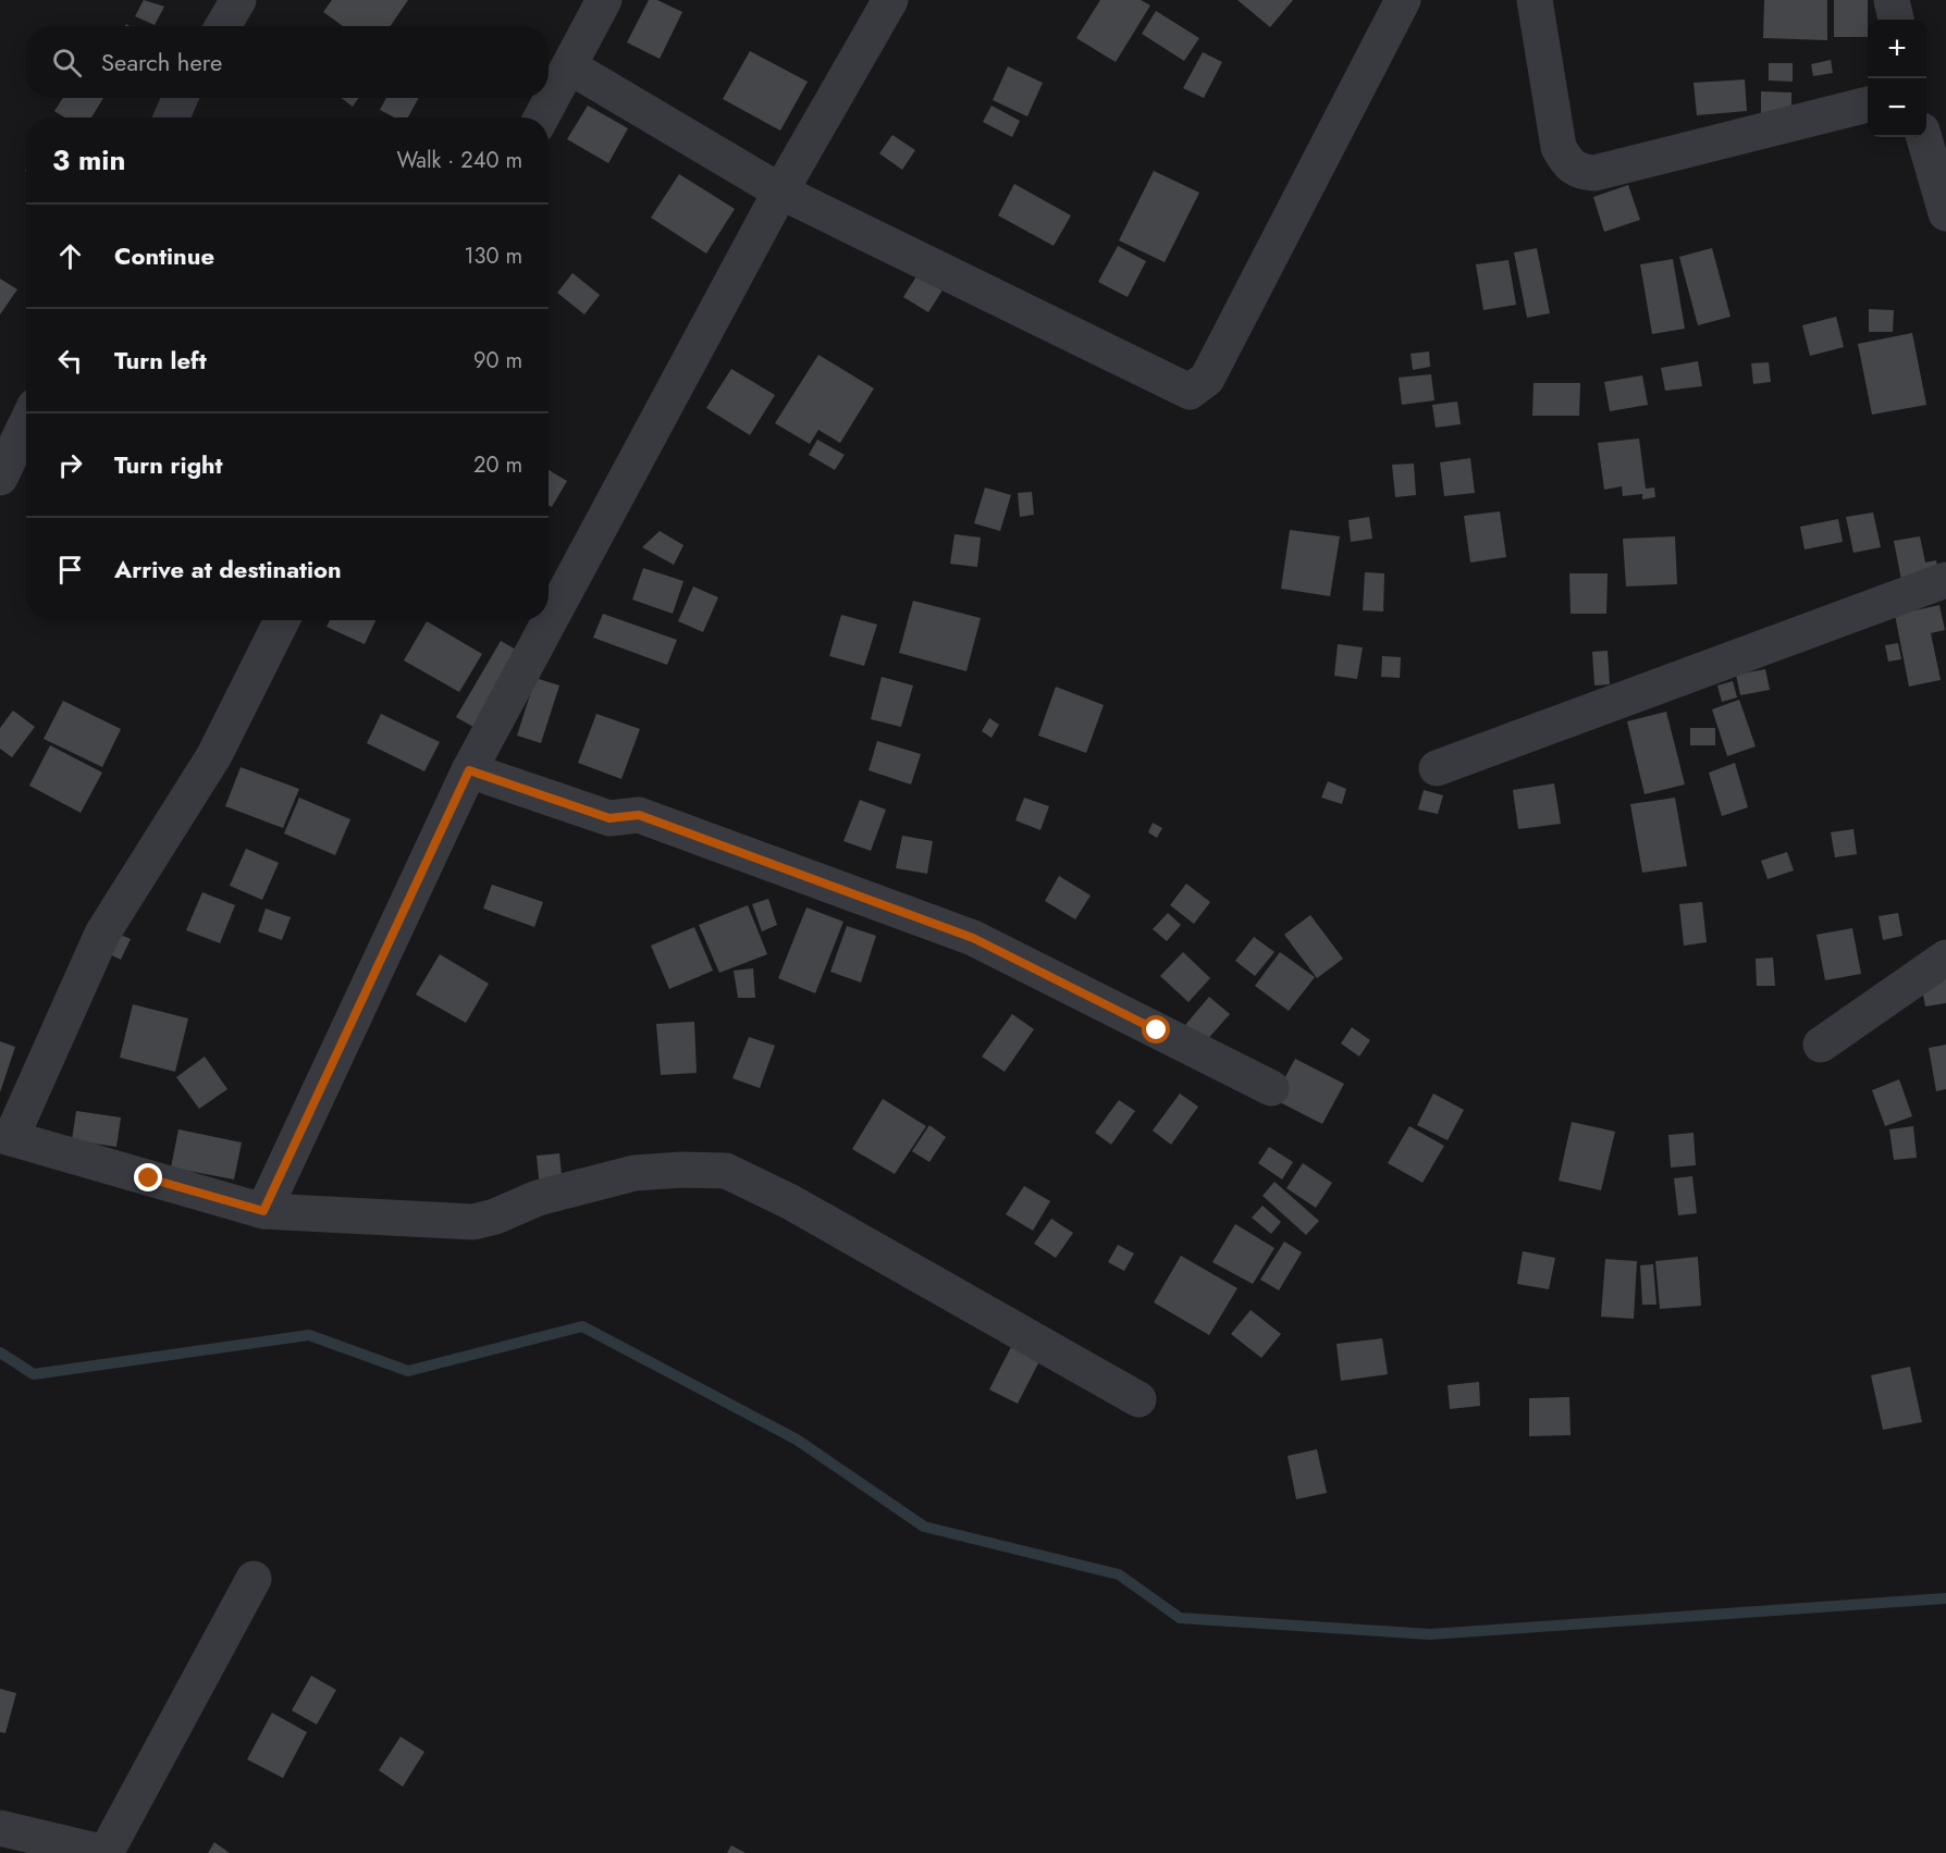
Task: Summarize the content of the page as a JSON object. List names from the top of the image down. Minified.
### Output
{"page":{"map_buttons":["+","−"],"search":"Search here","heading":["3 min","Walk · 240 m"],"list":[["Continue","130 m"],["Turn left","90 m"],["Turn right","20 m"],"Arrive at destination"]}}
